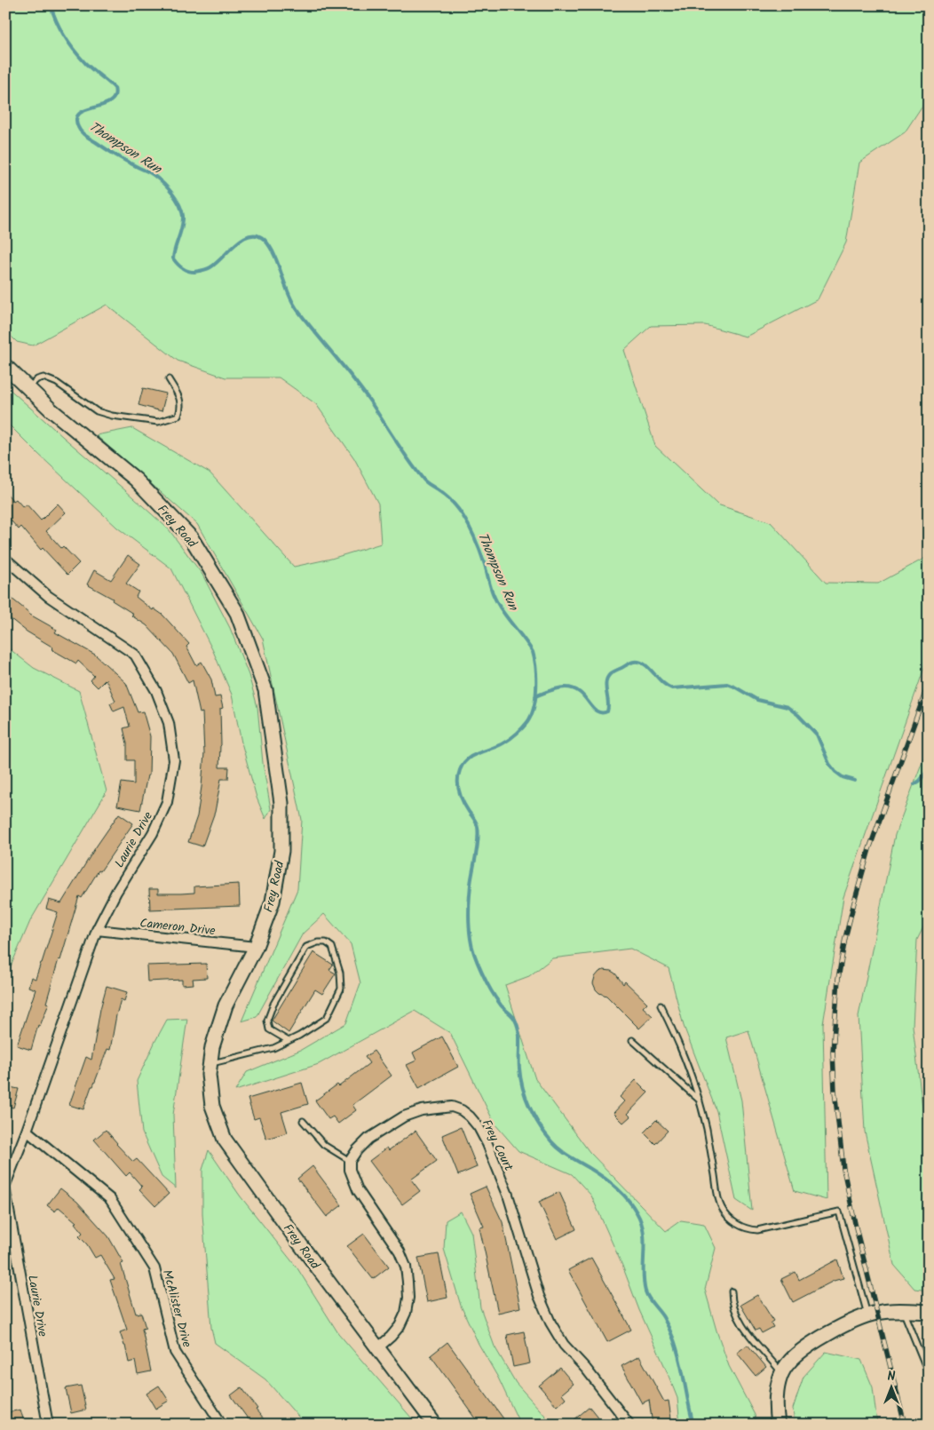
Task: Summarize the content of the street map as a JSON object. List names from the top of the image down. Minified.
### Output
{"streets":{"street":["Frey Road","Laurie Drive","Cameron Drive","Frey Court","McAlister Drive"]},"crossings":[["Frey Road","Cameron Drive"],["Laurie Drive","Cameron Drive"],["Laurie Drive","McAlister Drive"]],"water":["Thompson Run"],"north":"top"}
